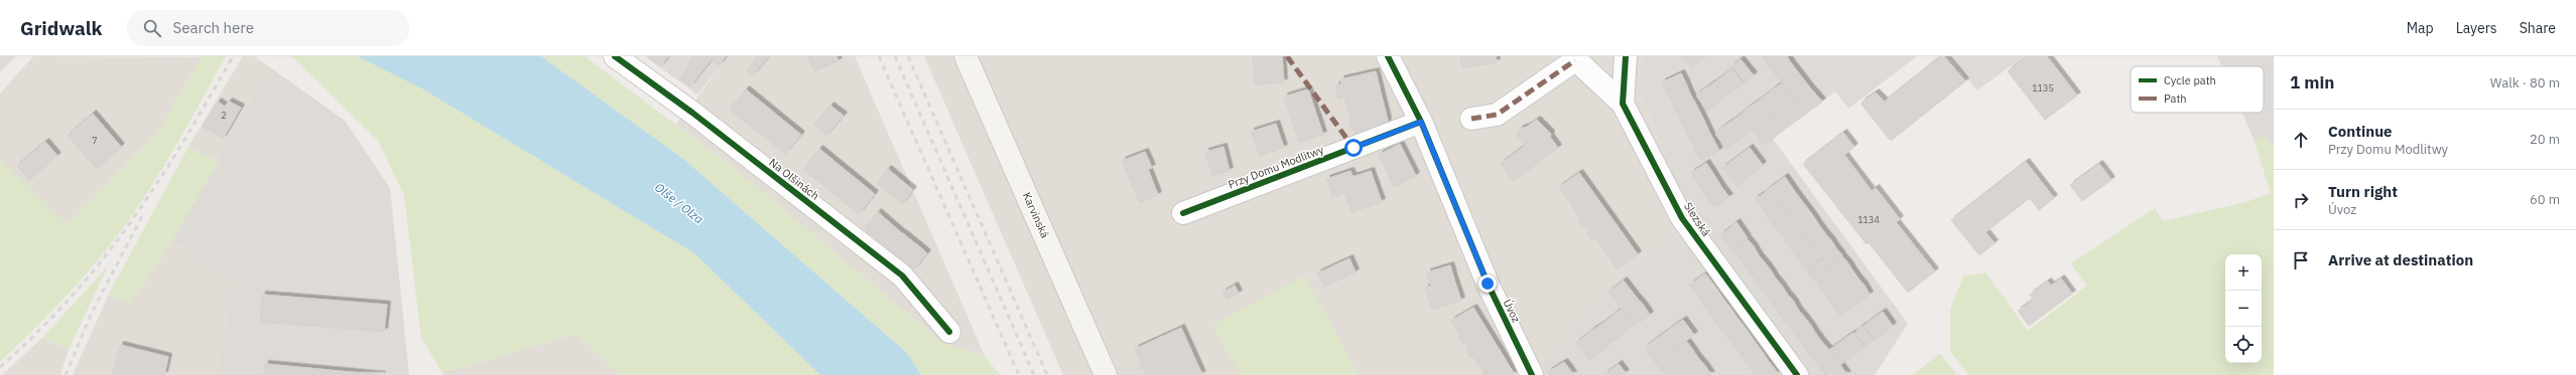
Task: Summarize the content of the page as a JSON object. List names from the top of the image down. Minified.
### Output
{"streets":{"main road":["Karvinská"],"street":["Przy Domu Modlitwy","Na Olšinách","Slezská","Úvoz"]},"crossings":[["Przy Domu Modlitwy","Úvoz"]],"water":["Olše / Olza"],"house_numbers":["1135","2","7","1134"],"legend":["Cycle path","Path"],"page":{"header":"Gridwalk","search":"Search here","nav":["Map","Layers","Share"],"heading":["1 min","Walk · 80 m"],"list":[["Continue","Przy Domu Modlitwy","20 m"],["Turn right","Úvoz","60 m"],"Arrive at destination"],"map_buttons":["+","−"]}}
